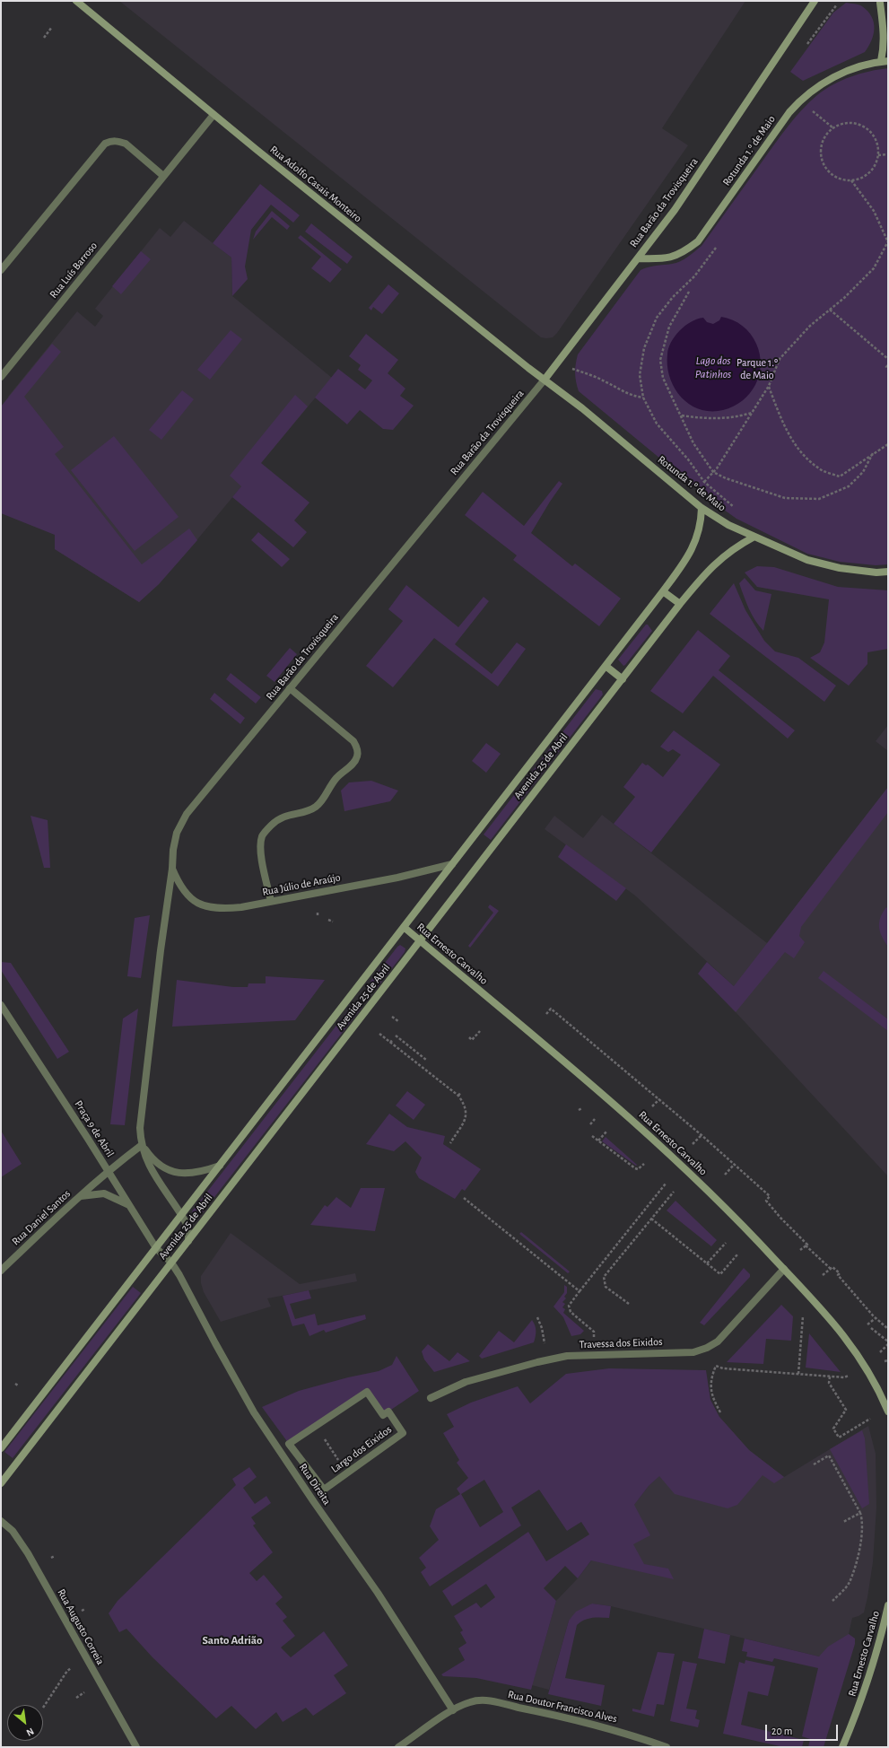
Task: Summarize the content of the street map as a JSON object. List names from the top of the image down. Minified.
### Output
{"streets":{"main road":["Rotunda 1.º de Maio","Rua Adolfo Casais Monteiro","Rua Barão da Trovisqueira","Avenida 25 de Abril","Rua Ernesto Carvalho"],"street":["Rua Luís Barroso","Rua Júlio de Araújo","Praça 9 de Abril","Rua Daniel Santos","Travessa dos Eixidos","Largo dos Eixidos","Rua Direita","Rua Augusto Correia","Rua Doutor Francisco Alves"]},"crossings":[["Rotunda 1.º de Maio","Rua Adolfo Casais Monteiro"],["Rotunda 1.º de Maio","Rua Barão da Trovisqueira"],["Rotunda 1.º de Maio","Avenida 25 de Abril"],["Rua Adolfo Casais Monteiro","Rua Barão da Trovisqueira"],["Rua Adolfo Casais Monteiro","Rua Luís Barroso"],["Rua Barão da Trovisqueira","Rua Júlio de Araújo"],["Avenida 25 de Abril","Rua Júlio de Araújo"],["Avenida 25 de Abril","Rua Ernesto Carvalho"],["Avenida 25 de Abril","Praça 9 de Abril"],["Avenida 25 de Abril","Rua Direita"],["Rua Ernesto Carvalho","Travessa dos Eixidos"],["Praça 9 de Abril","Rua Daniel Santos"],["Praça 9 de Abril","Rua Direita"],["Rua Direita","Rua Doutor Francisco Alves"]],"districts":["Santo Adrião"],"water":["Lago dos Patinhos"],"parks":["Parque 1.º de Maio"],"scale_bar":"20 m","north":"bottom right"}
